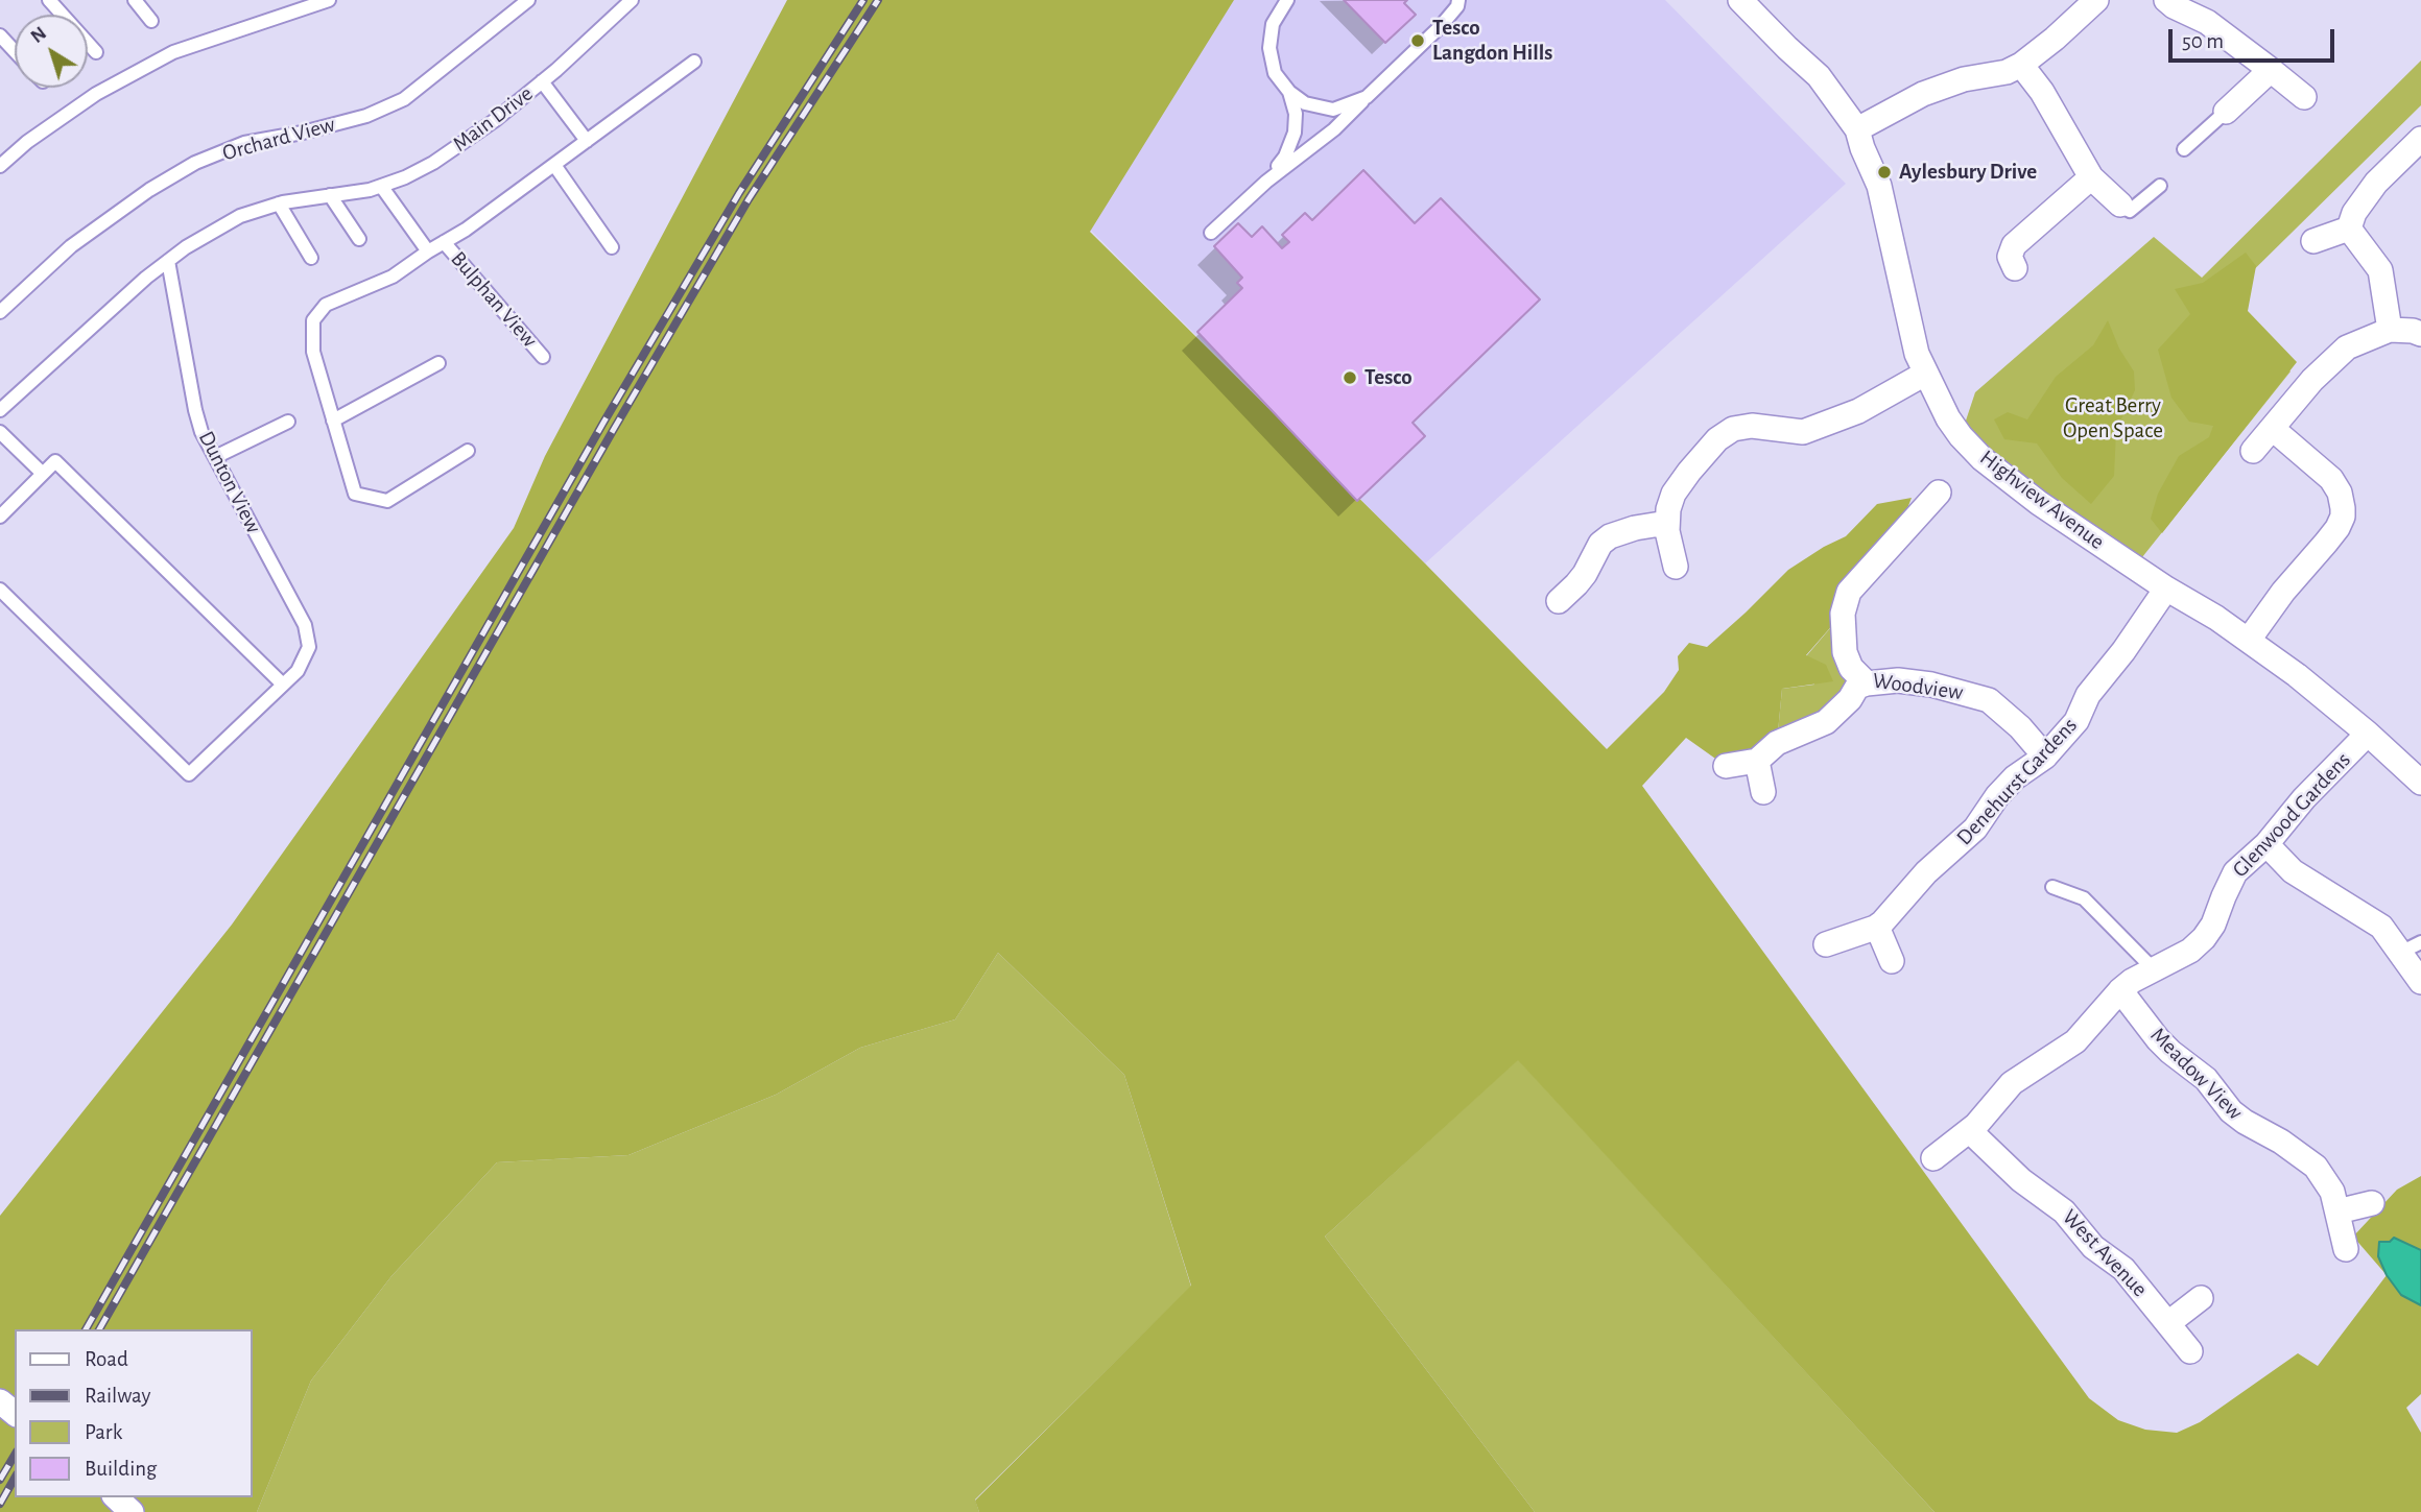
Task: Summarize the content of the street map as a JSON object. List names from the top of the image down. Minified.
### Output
{"streets":{"street":["Highview Avenue","Woodview","Denehurst Gardens","Glenwood Gardens","Meadow View","West Avenue"],"lane":["Main Drive","Orchard View","Bulphan View","Dunton View"]},"crossings":[["Main Drive","Dunton View"],["Highview Avenue","Denehurst Gardens"],["Highview Avenue","Glenwood Gardens"],["Woodview","Denehurst Gardens"],["Glenwood Gardens","Meadow View"],["Glenwood Gardens","West Avenue"]],"parks":["Great Berry Open Space"],"places":["Tesco Langdon Hills","Aylesbury Drive","Tesco"],"legend":["Road","Railway","Park","Building"],"scale_bar":"50 m","north":"top left"}
